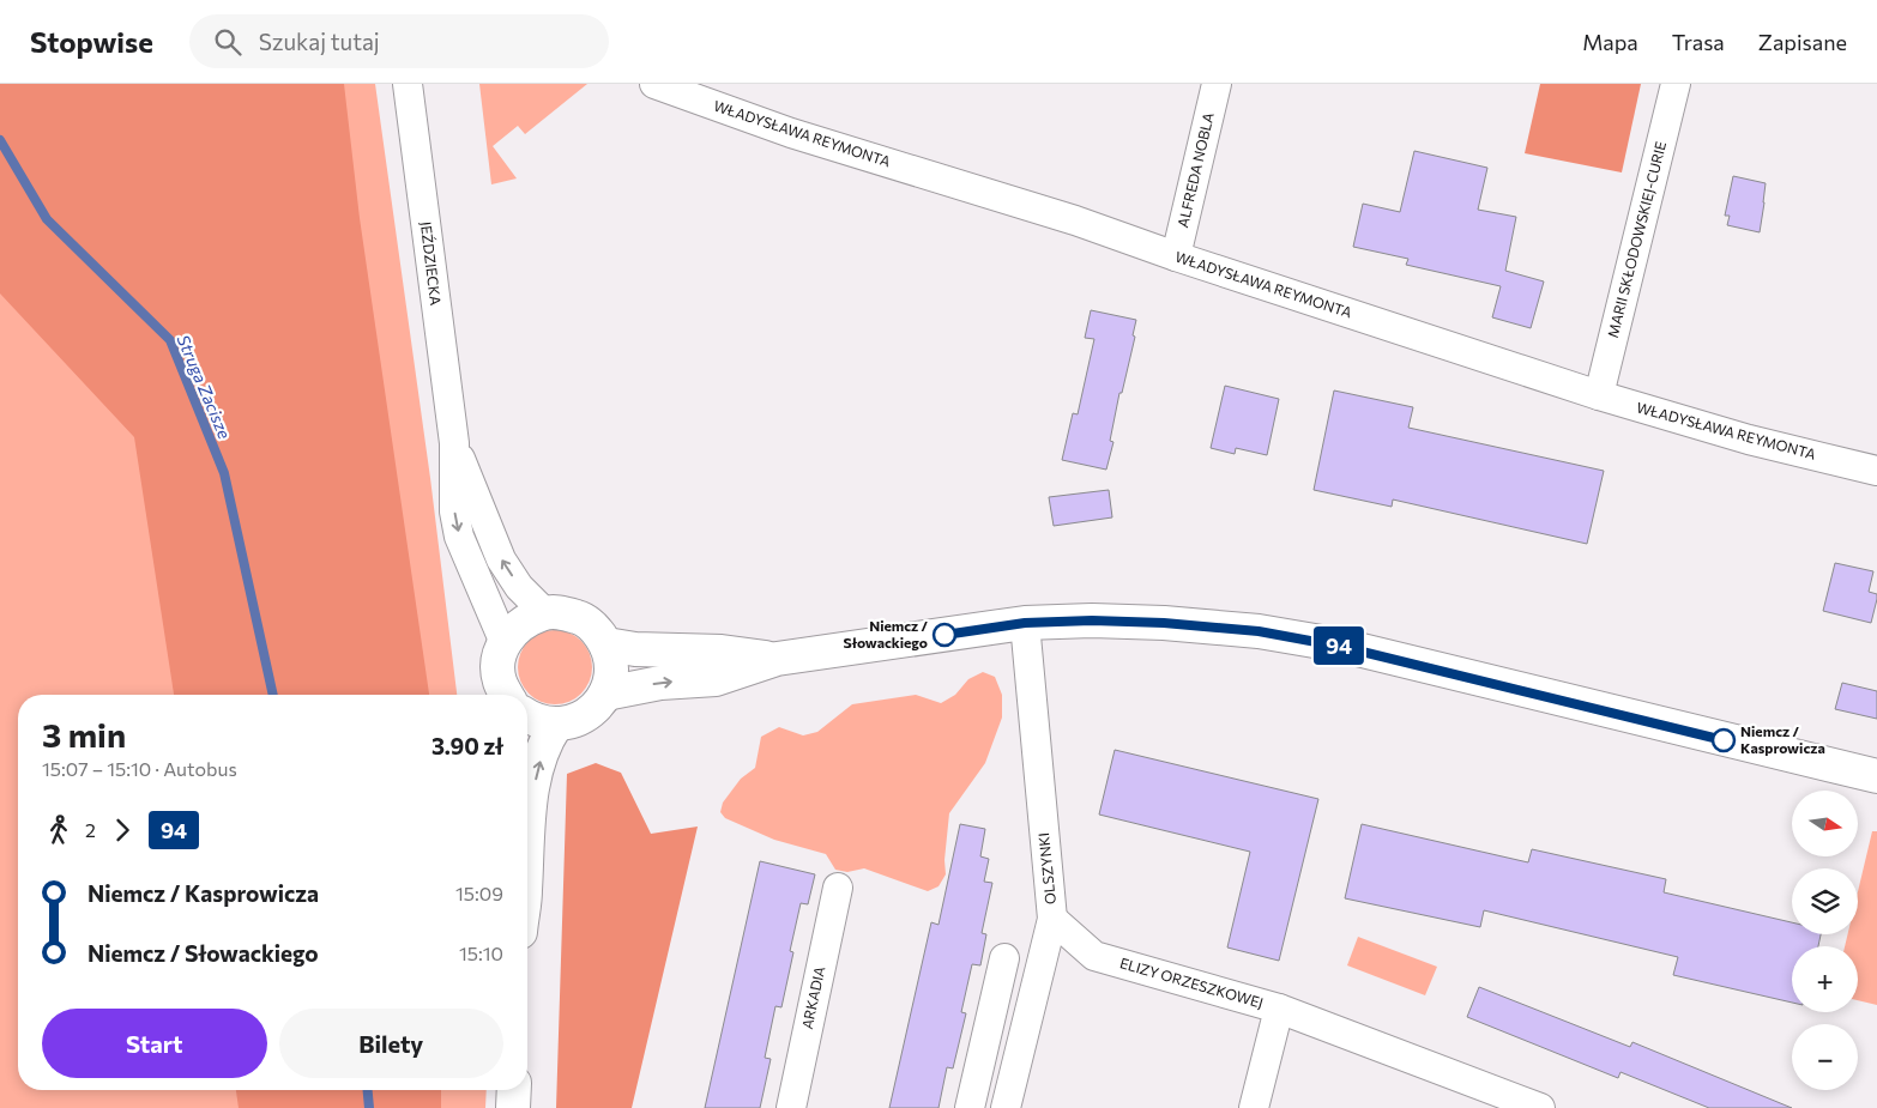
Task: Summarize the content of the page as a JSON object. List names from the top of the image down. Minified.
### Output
{"streets":{"street":["WŁADYSŁAWA REYMONTA","ALFREDA NOBLA","MARII SKŁODOWSKIEJ-CURIE","JEŹDZIECKA","OLSZYNKI","ELIZY ORZESZKOWEJ","ARKADIA"]},"crossings":[["WŁADYSŁAWA REYMONTA","ALFREDA NOBLA"],["WŁADYSŁAWA REYMONTA","MARII SKŁODOWSKIEJ-CURIE"],["OLSZYNKI","ELIZY ORZESZKOWEJ"]],"water":["Struga Zacisze"],"places":["Niemcz / Słowackiego","Niemcz / Kasprowicza"],"lines":["bus line 94"],"north":"right","page":{"header":"Stopwise","search":"Szukaj tutaj","nav":["Mapa","Trasa","Zapisane"],"on_map":"94","heading":["3 min","15:07 – 15:10 · Autobus","3.90 zł"],"map_buttons":["+","−"],"legs":["2","94"],"list":[{"name":"Niemcz / Kasprowicza","value":"15:09"},{"name":"Niemcz / Słowackiego","value":"15:10"}],"buttons":["Start","Bilety"]}}
